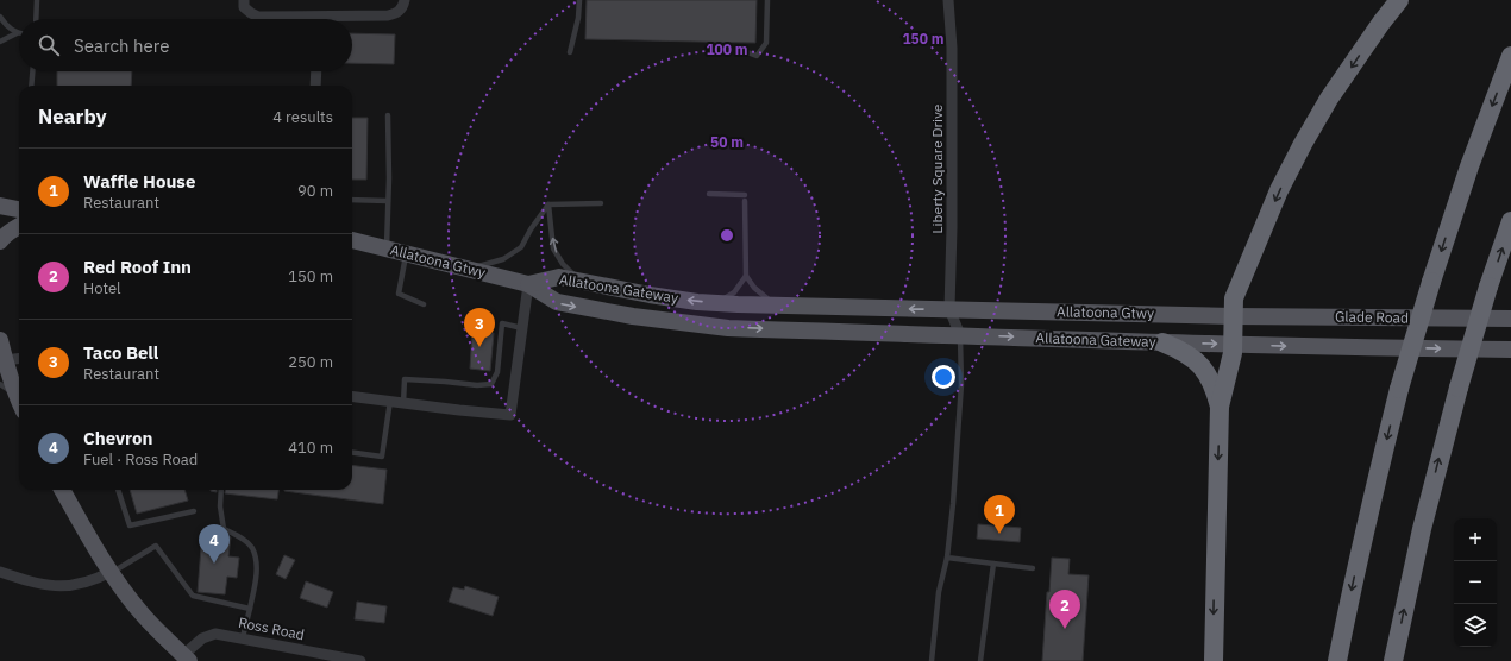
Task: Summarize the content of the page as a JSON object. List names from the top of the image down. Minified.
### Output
{"streets":{"main road":["Allatoona Gtwy","Allatoona Gateway","Glade Road"],"street":["Liberty Square Drive","Ross Road"]},"crossings":[["Liberty Square Drive","Allatoona Gateway"],["Allatoona Gtwy","Allatoona Gateway"],["Allatoona Gtwy","Glade Road"]],"page":{"search":"Search here","heading":["Nearby","4 results"],"list":[{"mark":"1","name":"Waffle House","note":"Restaurant","value":"90 m"},{"mark":"2","name":"Red Roof Inn","note":"Hotel","value":"150 m"},{"mark":"3","name":"Taco Bell","note":"Restaurant","value":"250 m"},{"mark":"4","name":"Chevron","note":"Fuel · Ross Road","value":"410 m"}],"pins":["3","1","4","2"],"map_buttons":["+","−"]},"rings":["150 m","100 m","50 m"]}
